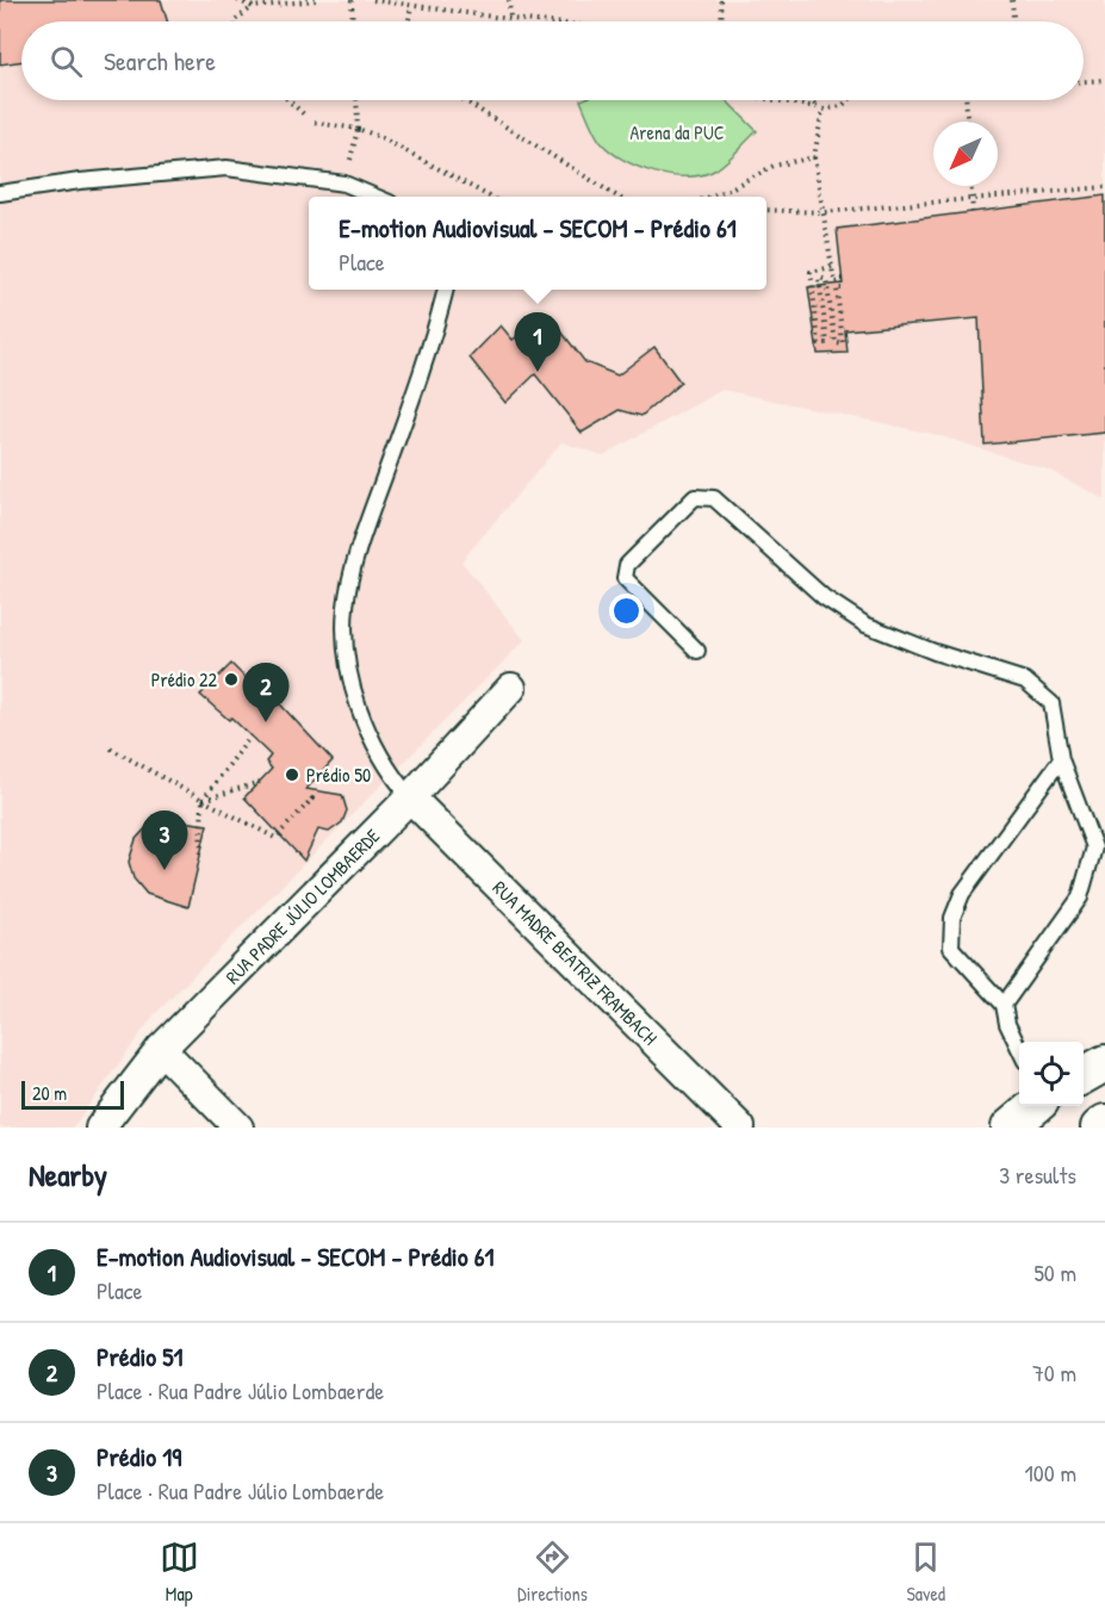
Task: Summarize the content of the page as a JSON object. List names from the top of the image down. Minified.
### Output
{"streets":{"street":["RUA PADRE JÚLIO LOMBAERDE","RUA MADRE BEATRIZ FRAMBACH"]},"crossings":[["RUA PADRE JÚLIO LOMBAERDE","RUA MADRE BEATRIZ FRAMBACH"]],"parks":["Arena da PUC"],"places":["Prédio 22","Prédio 50"],"scale_bar":"20 m","north":"bottom left","page":{"search":"Search here","popup":["E-motion Audiovisual - SECOM - Prédio 61","Place"],"pins":["1","2","3"],"scale":"20 m","heading":["Nearby","3 results"],"list":[{"mark":"1","name":"E-motion Audiovisual - SECOM - Prédio 61","note":"Place","value":"50 m"},{"mark":"2","name":"Prédio 51","note":"Place · Rua Padre Júlio Lombaerde","value":"70 m"},{"mark":"3","name":"Prédio 19","note":"Place · Rua Padre Júlio Lombaerde","value":"100 m"}],"nav":["Map","Directions","Saved"]}}
